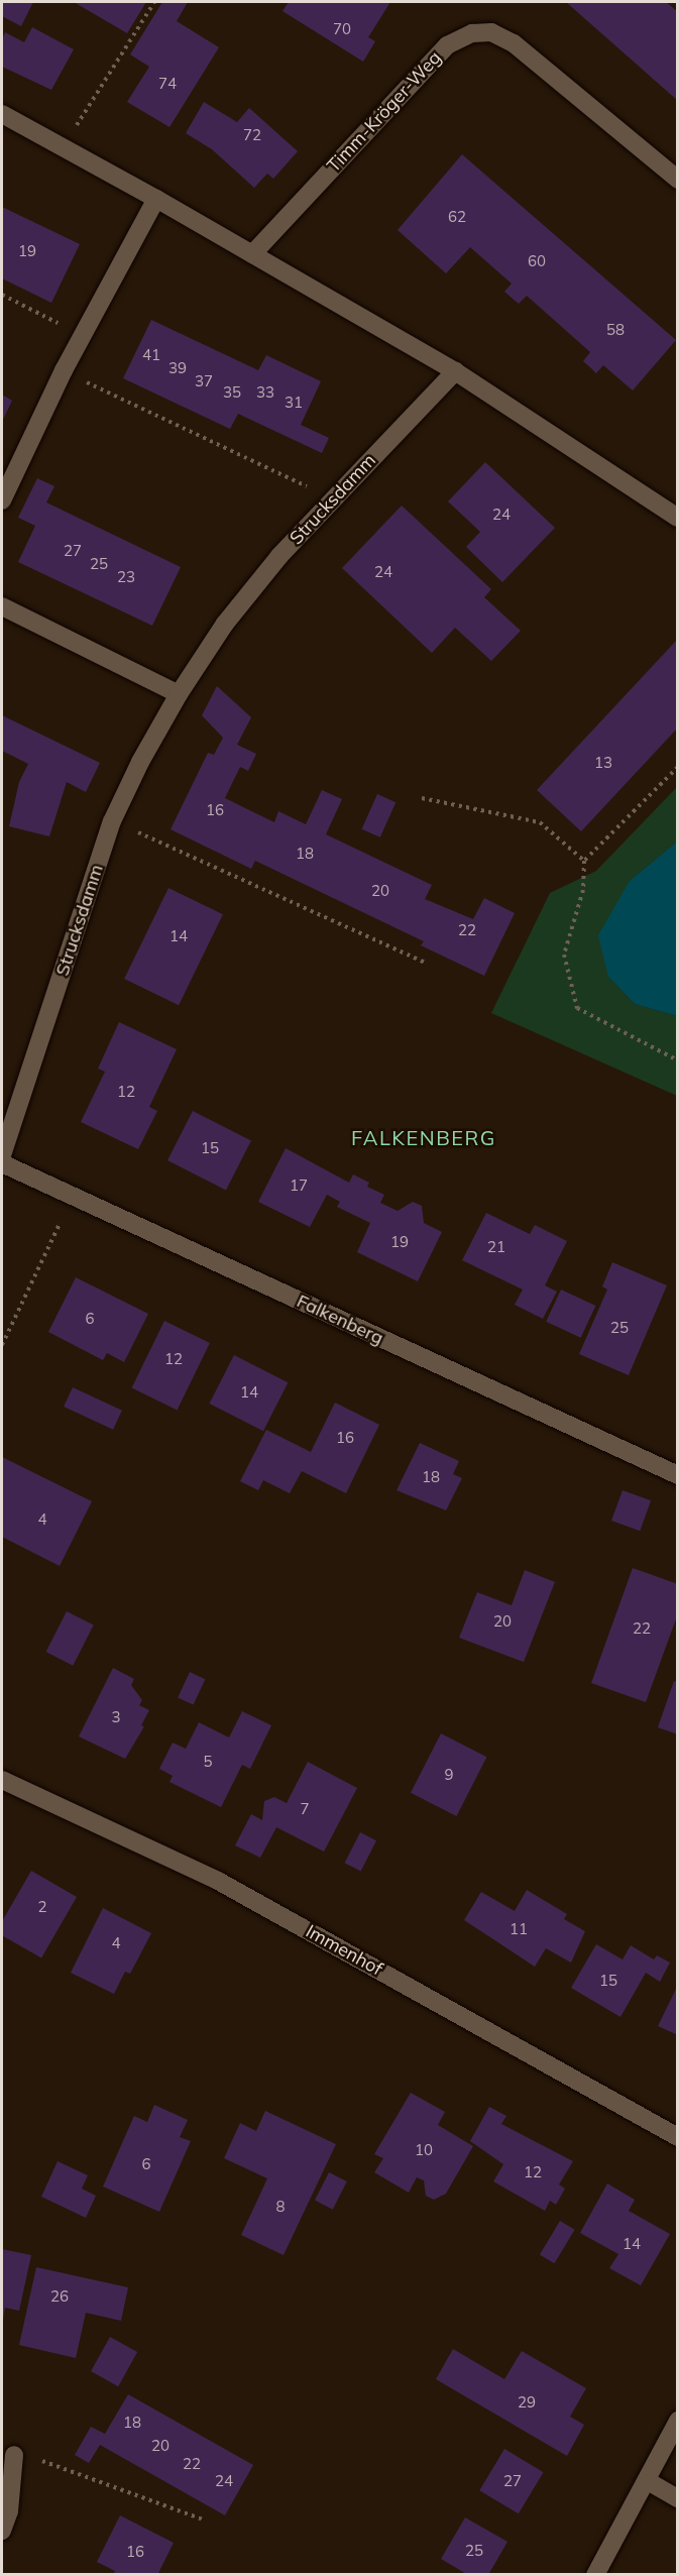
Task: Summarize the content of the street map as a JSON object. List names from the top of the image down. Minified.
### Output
{"streets":{"street":["Timm-Kröger-Weg","Strucksdamm","Falkenberg","Immenhof"]},"districts":["FALKENBERG"],"house_numbers":["70","74","72","62","19","60","58","41","39","37","35","33","31","24","27","25","24","23","13","16","18","20","22","14","12","15","17","19","21","6","25","12","14","16","18","4","20","22","3","5","9","7","2","11","4","15","10","6","12","8","14","26","29","18","20","22","24","27","25","16"]}
